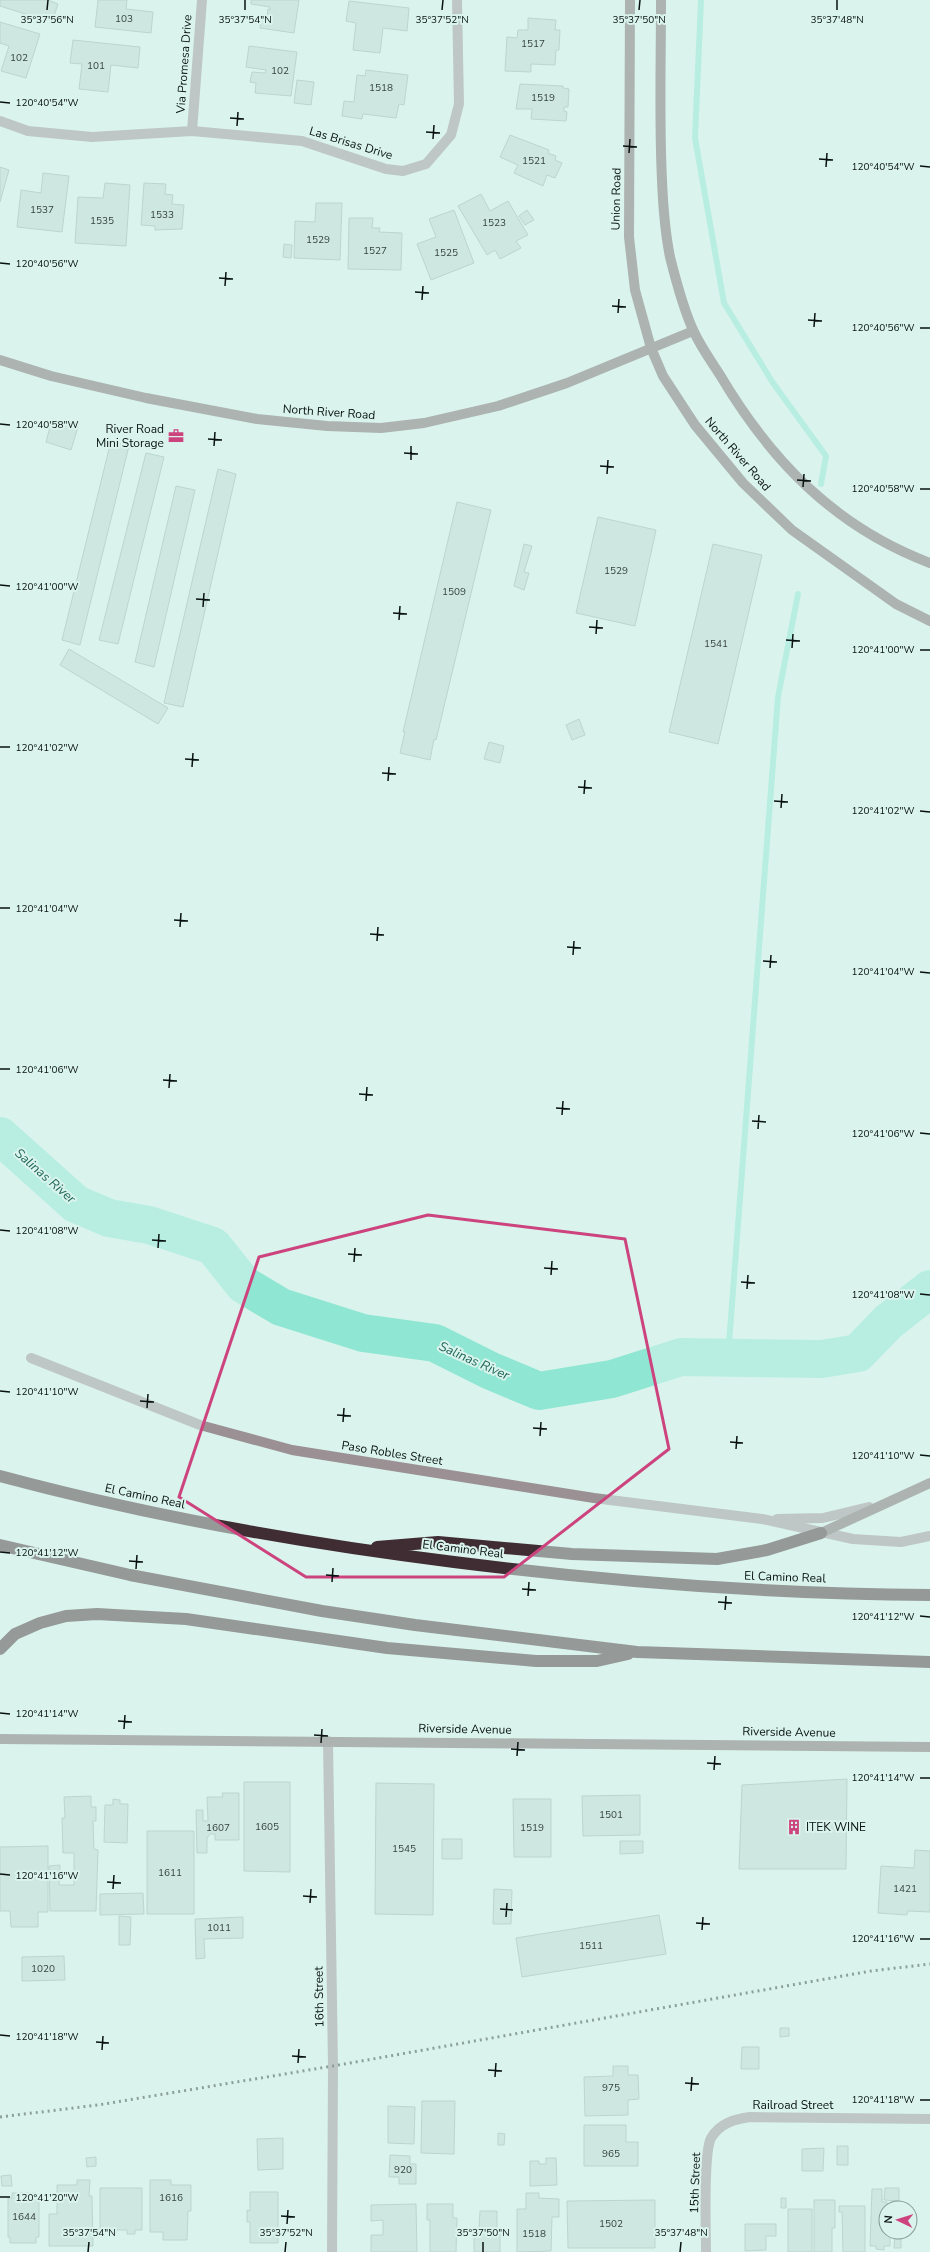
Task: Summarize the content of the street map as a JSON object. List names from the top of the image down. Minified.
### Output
{"streets":{"highway":["El Camino Real"],"main road":["Union Road","North River Road","Paso Robles Street","Riverside Avenue"],"street":["Via Promesa Drive","Las Brisas Drive","16th Street","Railroad Street","15th Street"]},"crossings":[["Via Promesa Drive","Las Brisas Drive"],["Union Road","North River Road"],["Riverside Avenue","16th Street"],["Railroad Street","15th Street"]],"water":["Salinas River"],"places":{"office":["River Road Mini Storage"],"building":["ITEK WINE"]},"house_numbers":["103","1517","102","101","102","1518","1519","1521","1537","1533","1535","1523","1529","1527","1525","1529","1509","1541","1501","1605","1607","1519","1545","1611","1421","1011","1511","1020","975","965","920","1616","1644","1502","1518"],"north":"left","coordinates":["35°37'56\"N","35°37'54\"N","35°37'52\"N","35°37'50\"N","35°37'48\"N","120°40'54\"W","120°40'56\"W","120°40'58\"W","120°41'00\"W","120°41'02\"W","120°41'04\"W","120°41'06\"W","120°41'08\"W","120°41'10\"W","120°41'12\"W","120°41'14\"W","120°41'16\"W","120°41'18\"W","120°41'20\"W"]}
